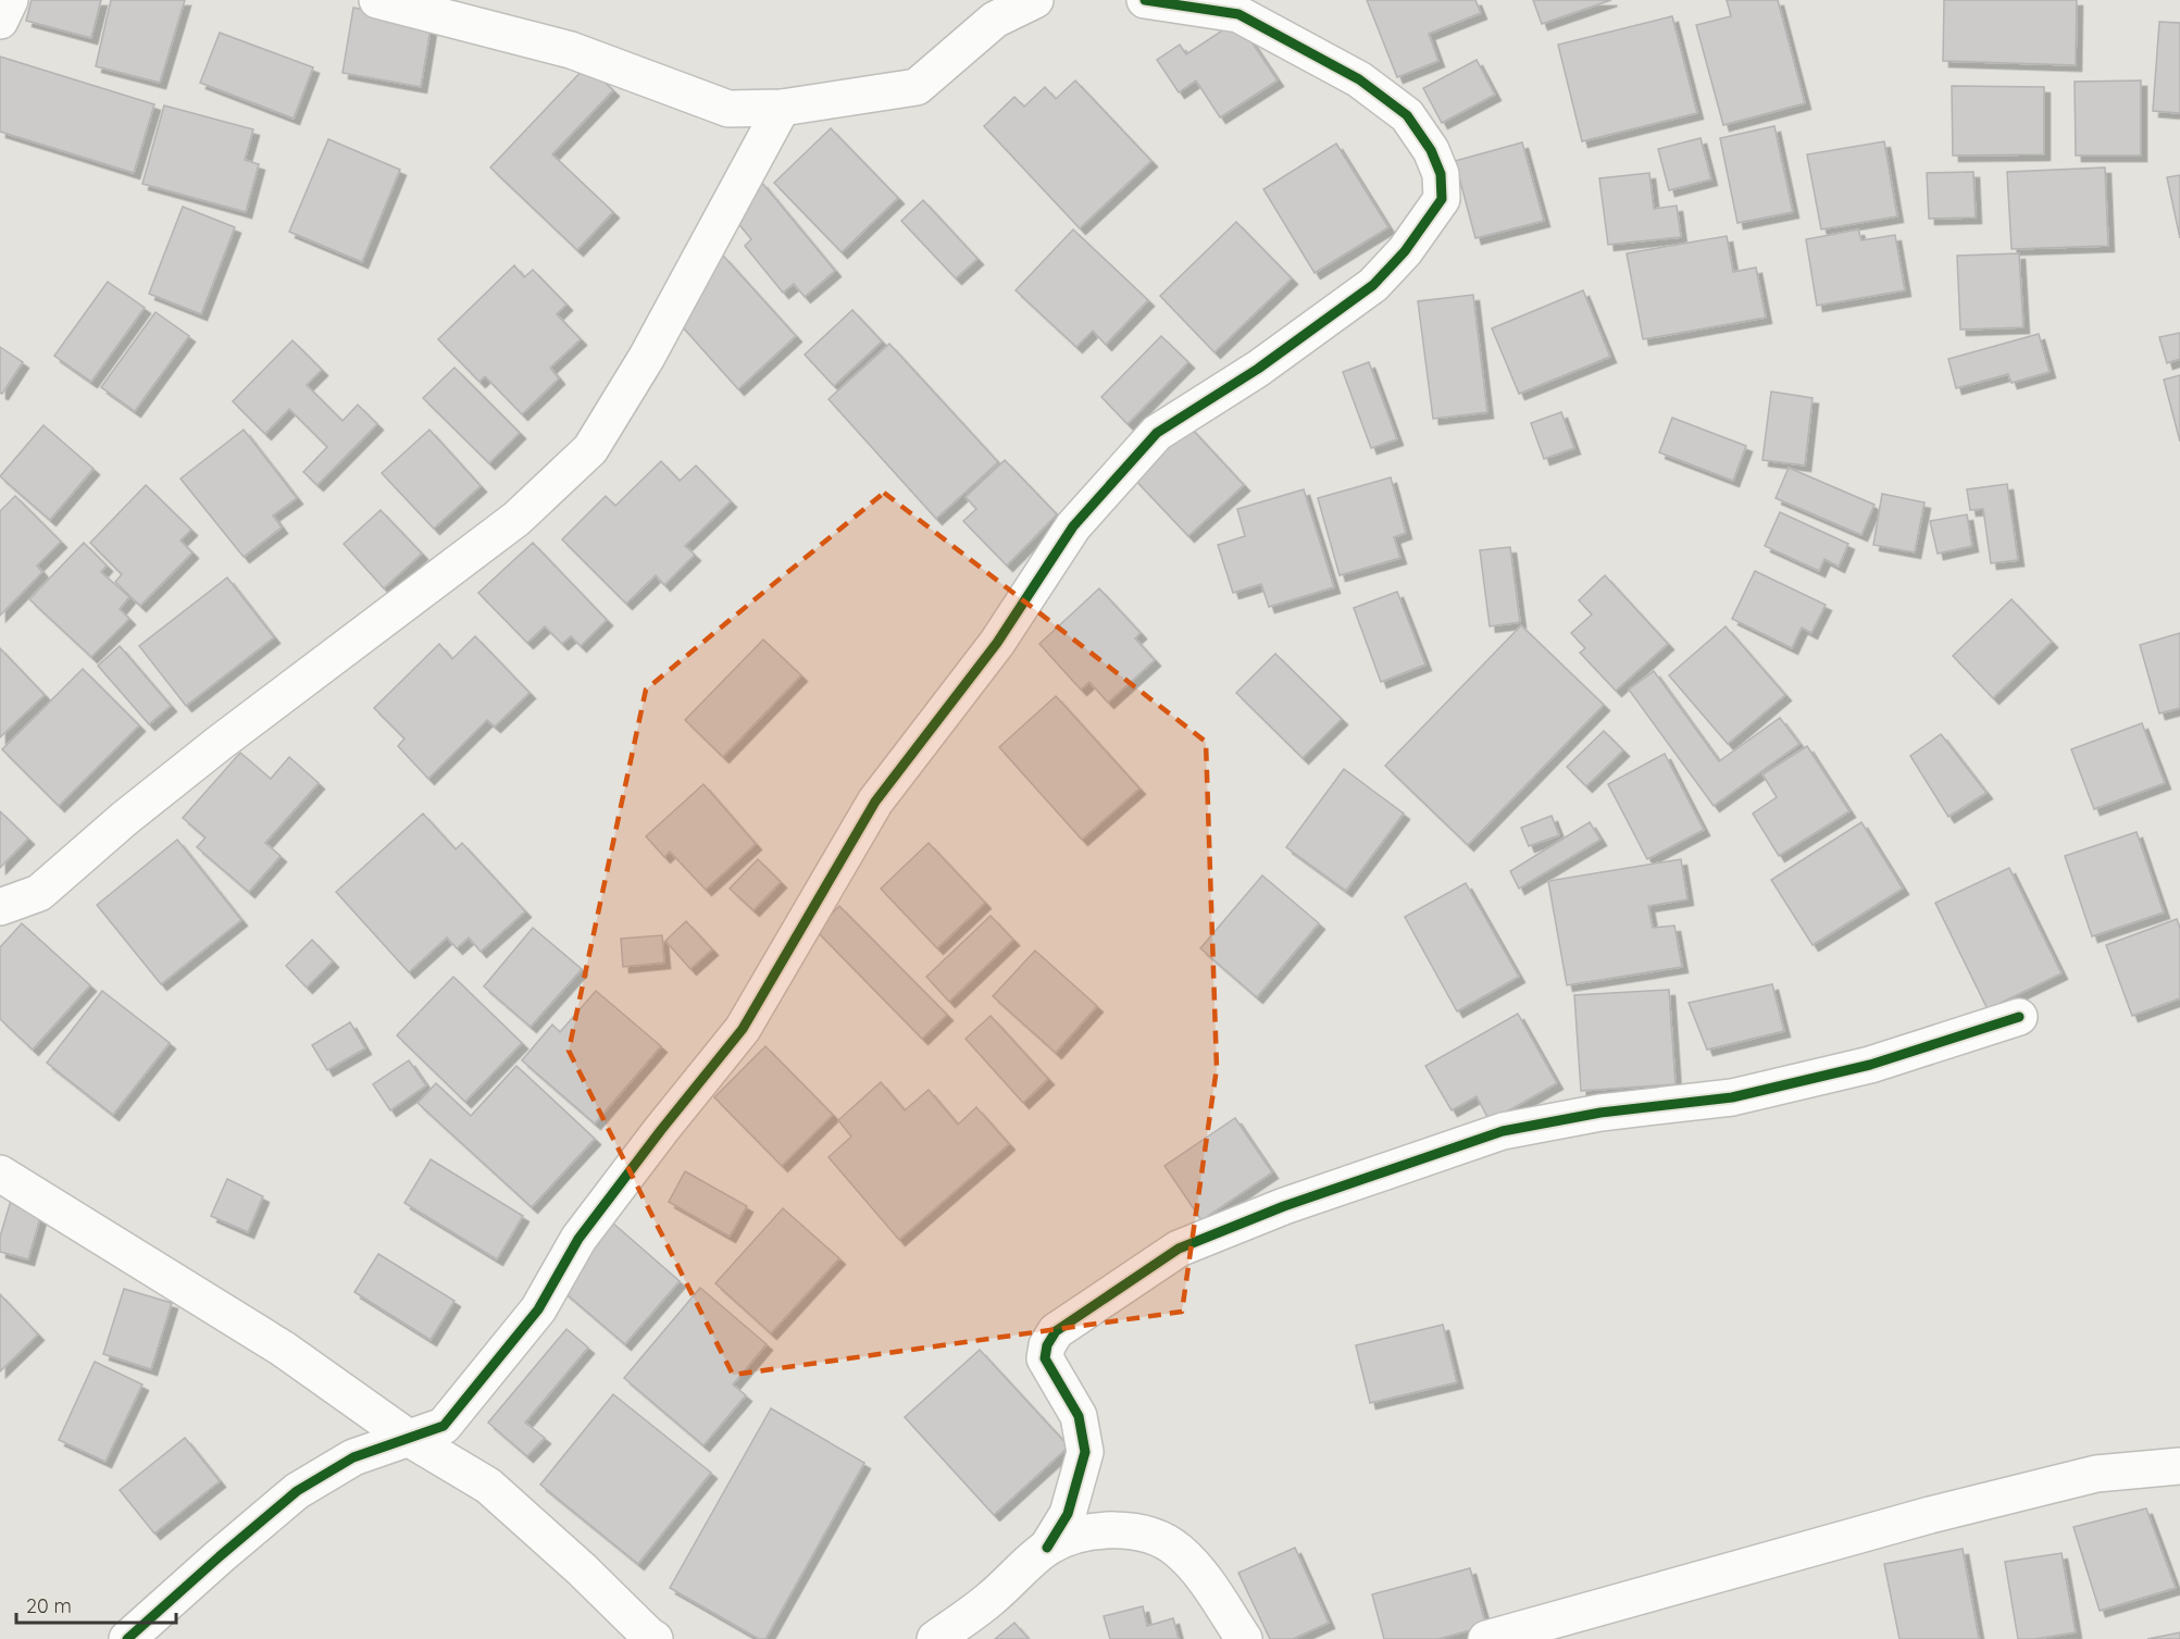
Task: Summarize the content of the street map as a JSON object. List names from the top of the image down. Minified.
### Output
{"scale_bar":"20 m"}
